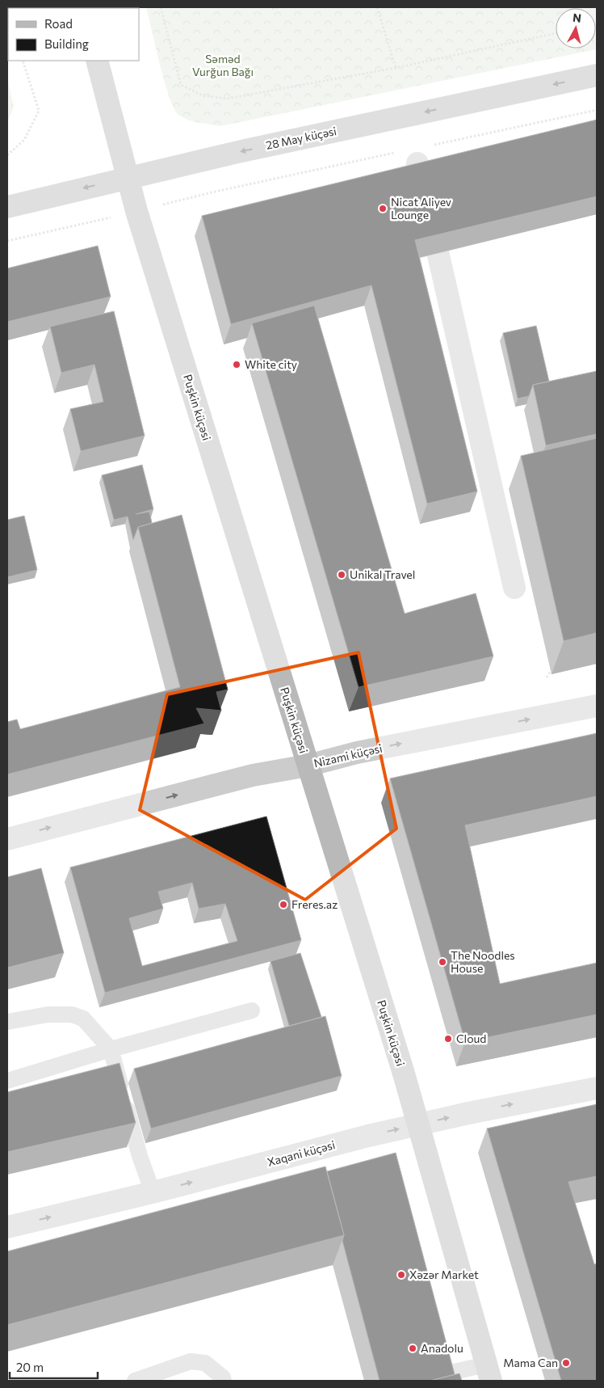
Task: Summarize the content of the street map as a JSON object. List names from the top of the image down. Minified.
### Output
{"streets":{"main road":["28 May küçəsi","Puşkin küçəsi"],"street":["Nizami küçəsi","Xaqani küçəsi"]},"crossings":[["28 May küçəsi","Puşkin küçəsi"],["Puşkin küçəsi","Nizami küçəsi"],["Puşkin küçəsi","Xaqani küçəsi"]],"one_way":["28 May küçəsi","Nizami küçəsi","Xaqani küçəsi"],"parks":["Səməd Vurğun Bağı"],"places":["Nicat Aliyev Lounge","White city","Unikal Travel","Freres.az","The Noodles House","Cloud","Xəzər Market","Anadolu","Mama Can"],"legend":["Road","Building"],"scale_bar":"20 m","north":"top"}
